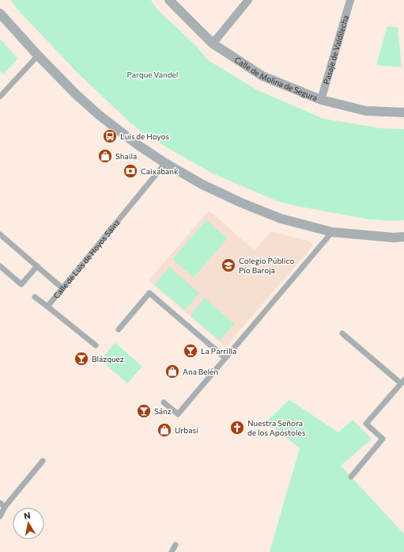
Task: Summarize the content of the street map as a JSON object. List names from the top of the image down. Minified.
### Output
{"streets":{"street":["Pasaje de Valdilecha","Calle de Molina de Segura"],"lane":["Calle de Luis de Hoyos Sáinz"]},"crossings":[["Pasaje de Valdilecha","Calle de Molina de Segura"]],"parks":["Parque Vandel"],"places":{"bus stop":["Luis de Hoyos"],"shop":["Shaila","Ana Belén","Urbasi"],"bank":["Caixabank"],"school or university":["Colegio Público Pío Baroja"],"bar":["La Parrilla","Blázquez","Sánz"],"church":["Nuestra Señora de los Apóstoles"]},"north":"top"}
